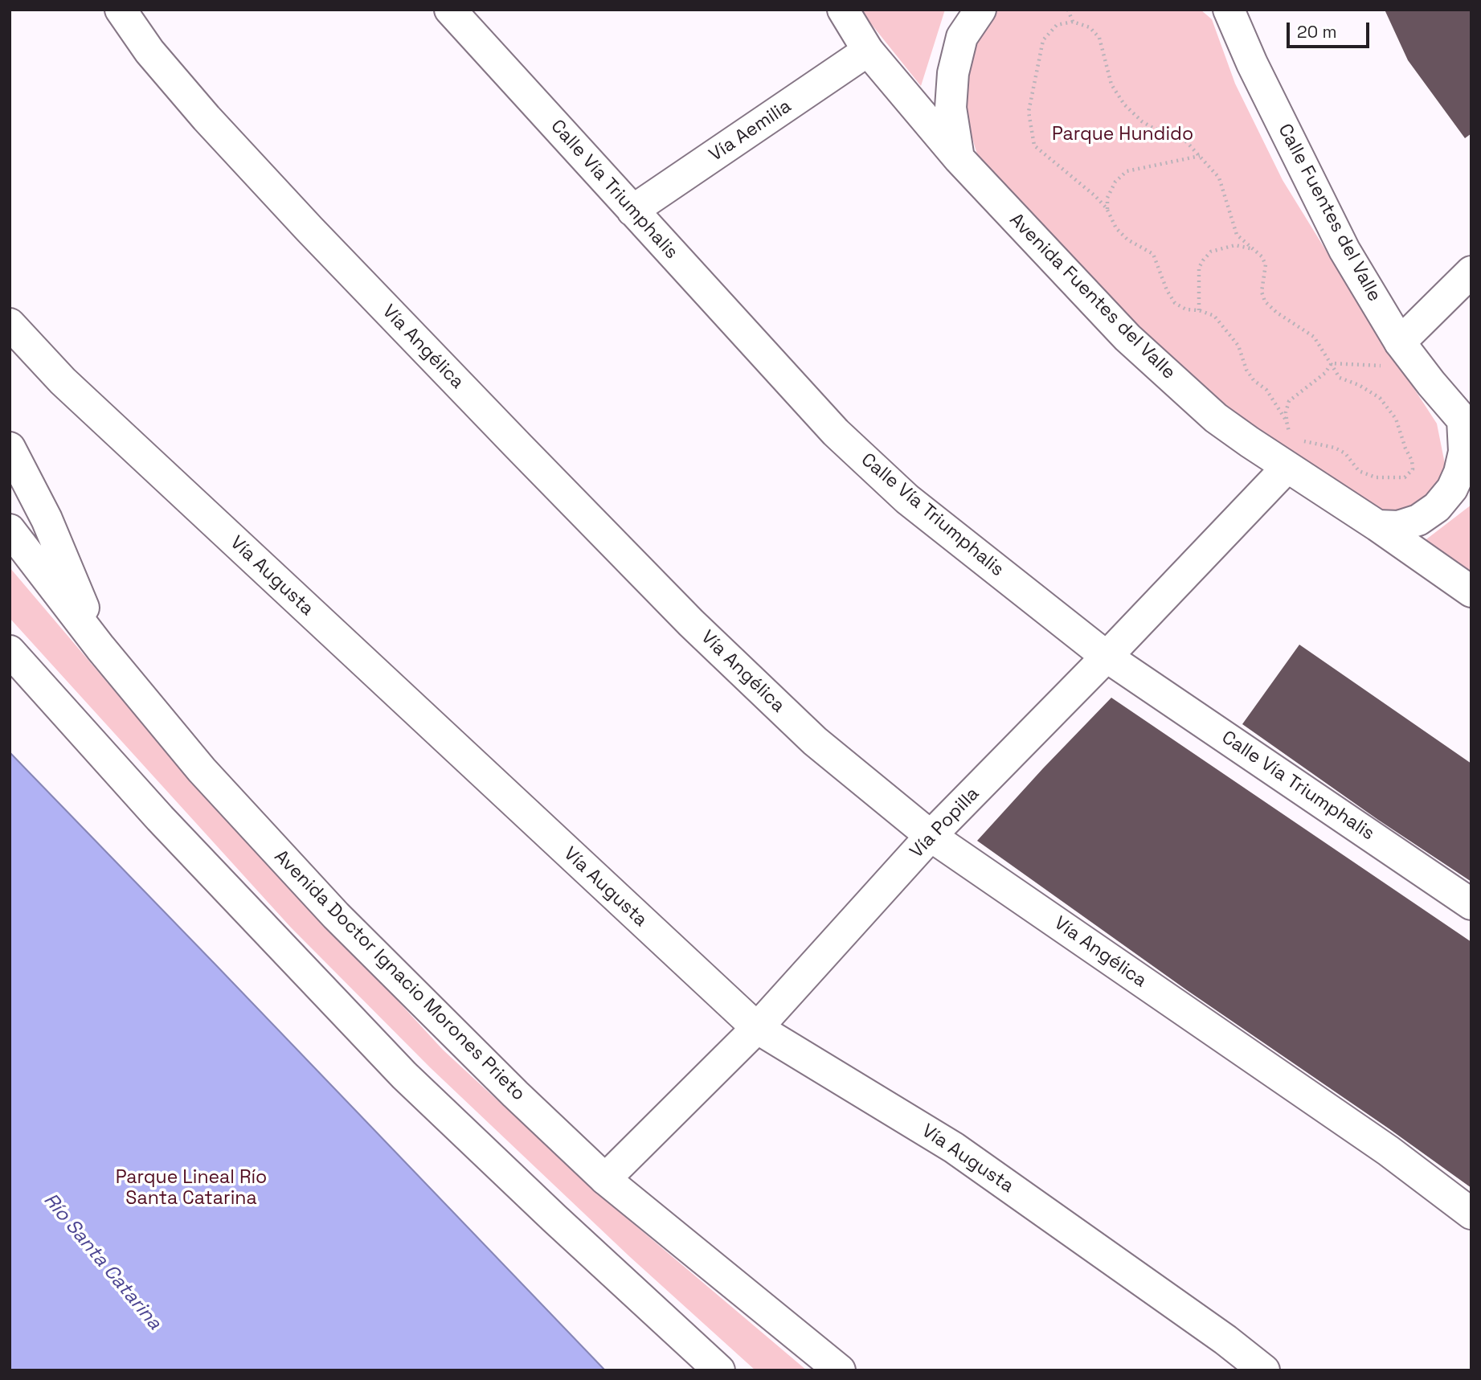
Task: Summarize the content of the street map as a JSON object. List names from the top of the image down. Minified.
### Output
{"streets":{"street":["Vía Aemilia","Calle Vía Triumphalis","Calle Fuentes del Valle","Avenida Fuentes del Valle","Vía Angélica","Vía Augusta","Vía Popilla","Avenida Doctor Ignacio Morones Prieto"]},"crossings":[["Vía Aemilia","Calle Vía Triumphalis"],["Vía Aemilia","Avenida Fuentes del Valle"],["Calle Vía Triumphalis","Vía Popilla"],["Avenida Fuentes del Valle","Vía Popilla"],["Vía Angélica","Vía Popilla"],["Vía Augusta","Vía Popilla"],["Vía Popilla","Avenida Doctor Ignacio Morones Prieto"]],"water":["Río Santa Catarina"],"parks":["Parque Hundido","Parque Lineal Río Santa Catarina"],"scale_bar":"20 m"}
